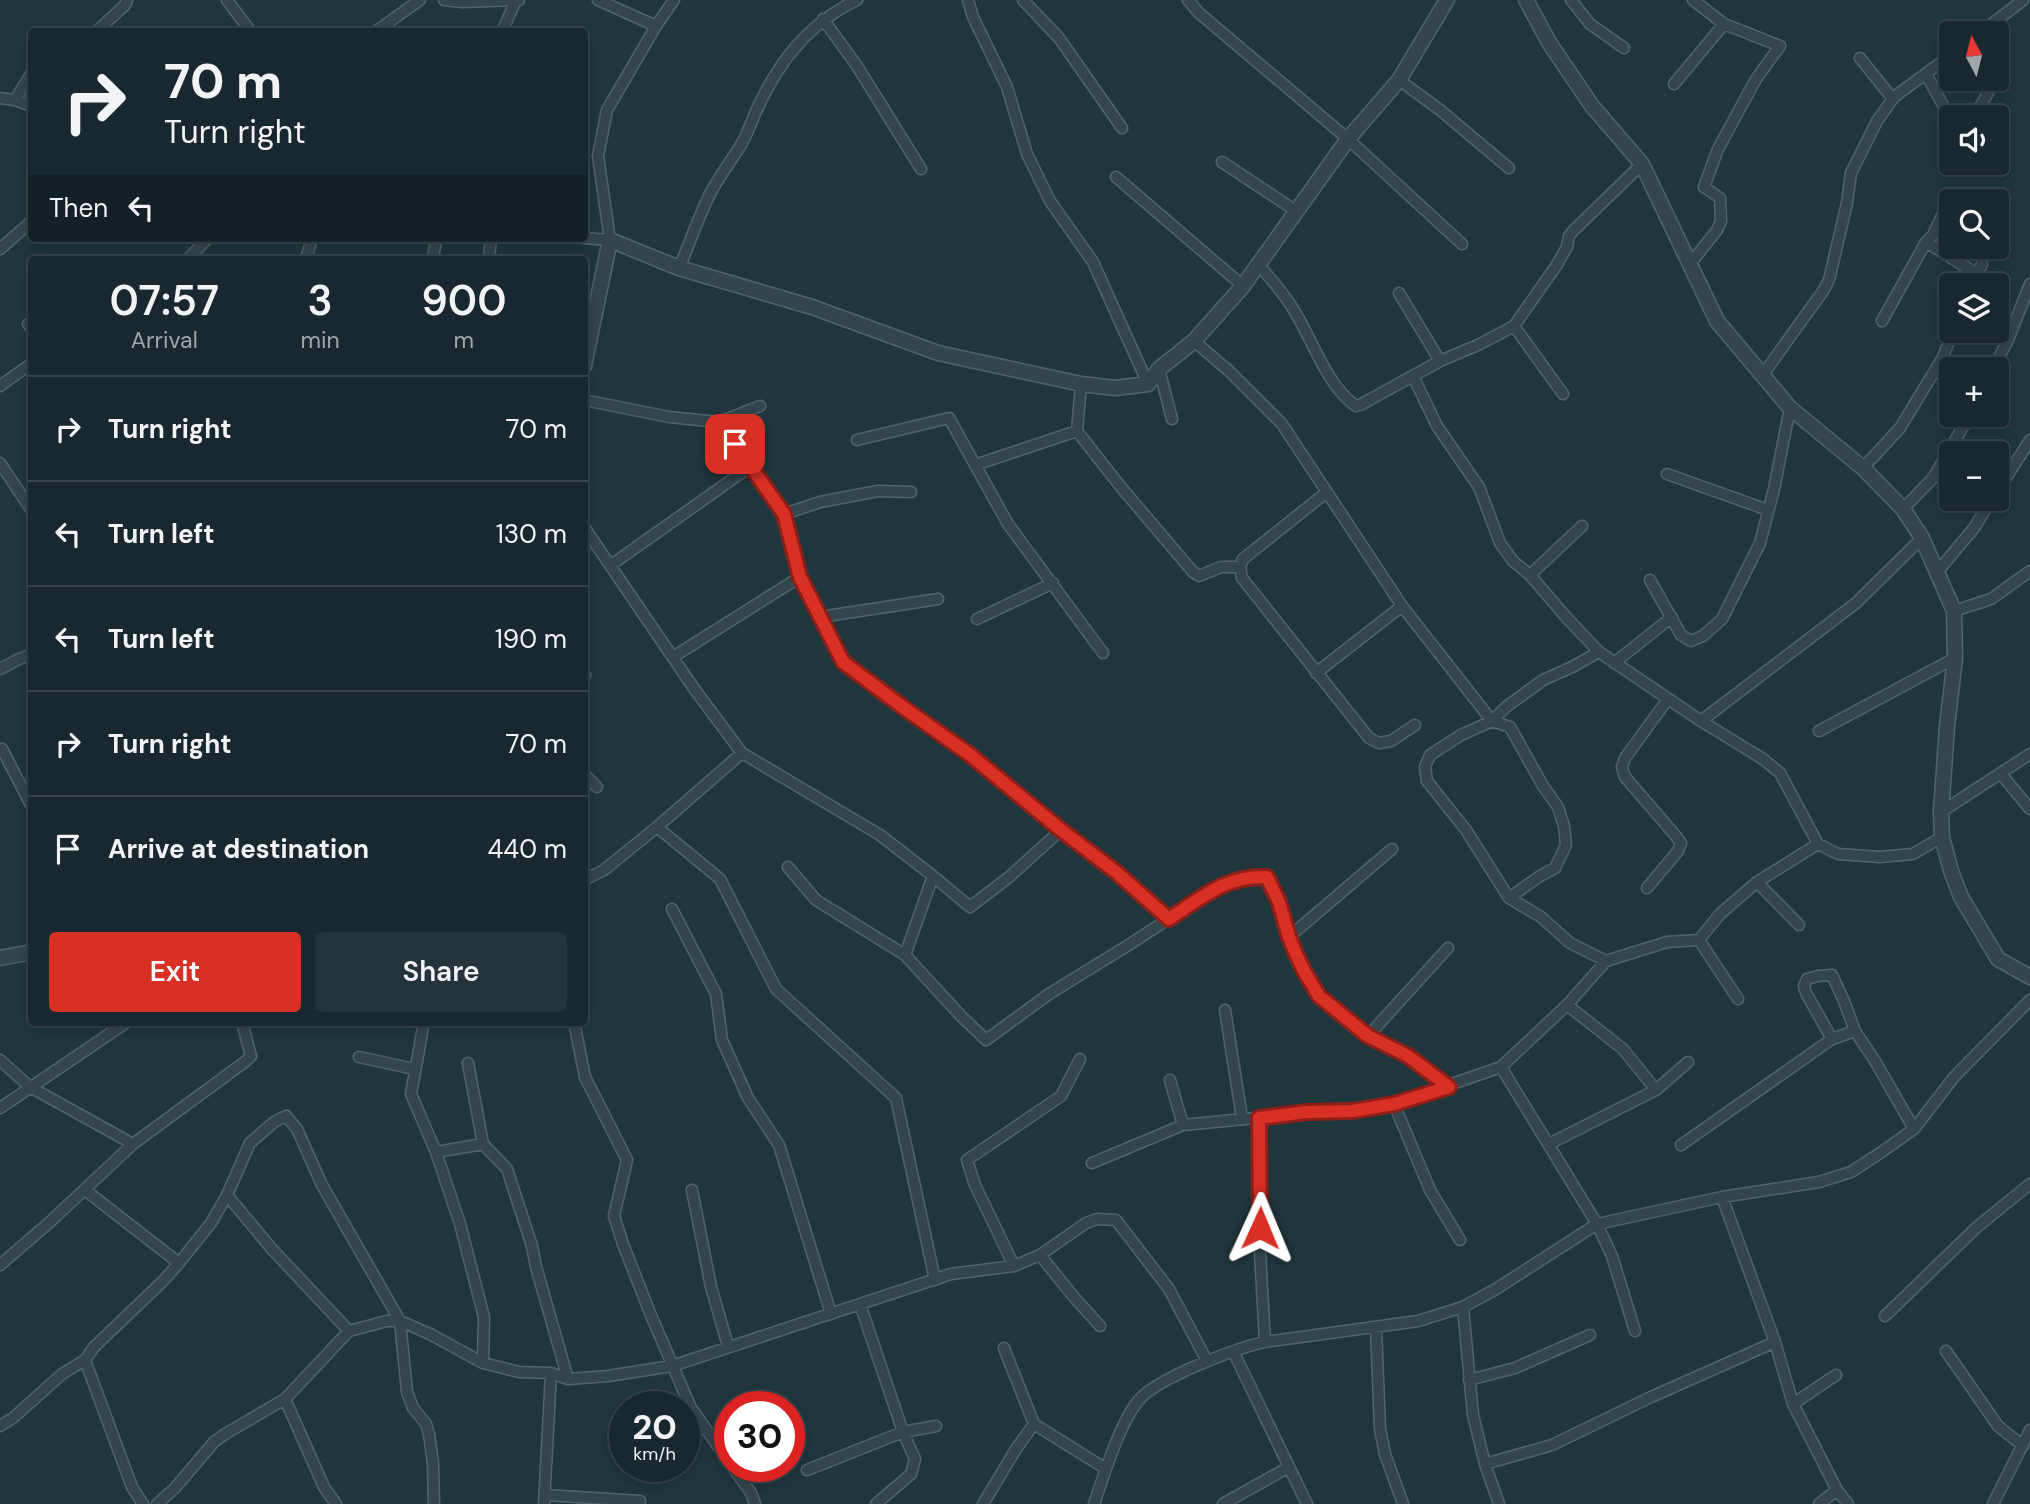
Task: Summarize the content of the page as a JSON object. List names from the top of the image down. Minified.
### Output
{"north":"top","page":{"map_buttons":["+","−"],"turn":["70 m","Turn right"],"then":"Then","eta":["07:57","Arrival","3","min","900","m"],"list":[{"name":"Turn right","value":"70 m"},{"name":"Turn left","value":"130 m"},{"name":"Turn left","value":"190 m"},{"name":"Turn right","value":"70 m"},{"name":"Arrive at destination","value":"440 m"}],"buttons":["Exit","Share"],"speed":"20 km/h","limit":"30"}}
